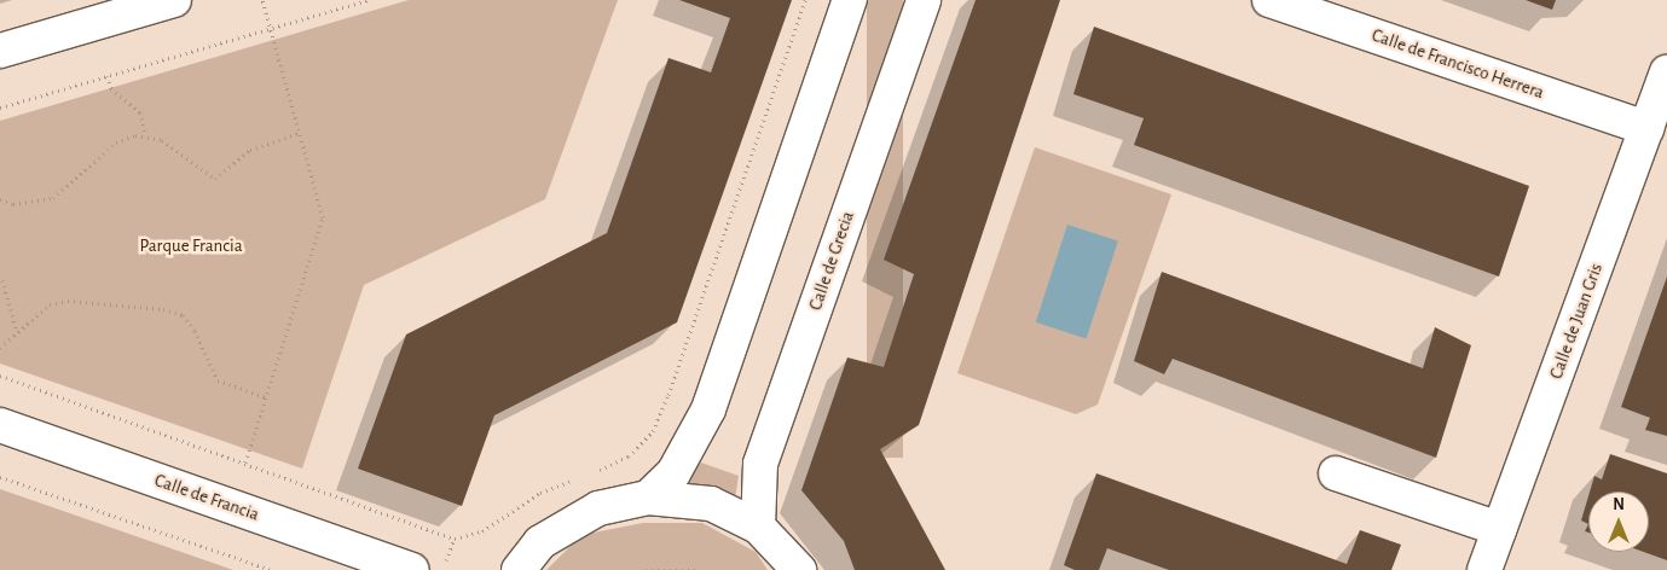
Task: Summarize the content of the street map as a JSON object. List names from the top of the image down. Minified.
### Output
{"streets":{"street":["Calle de Francisco Herrera","Calle de Grecia","Calle de Juan Gris","Calle de Francia"]},"crossings":[["Calle de Francisco Herrera","Calle de Juan Gris"]],"parks":["Parque Francia"],"north":"top"}
